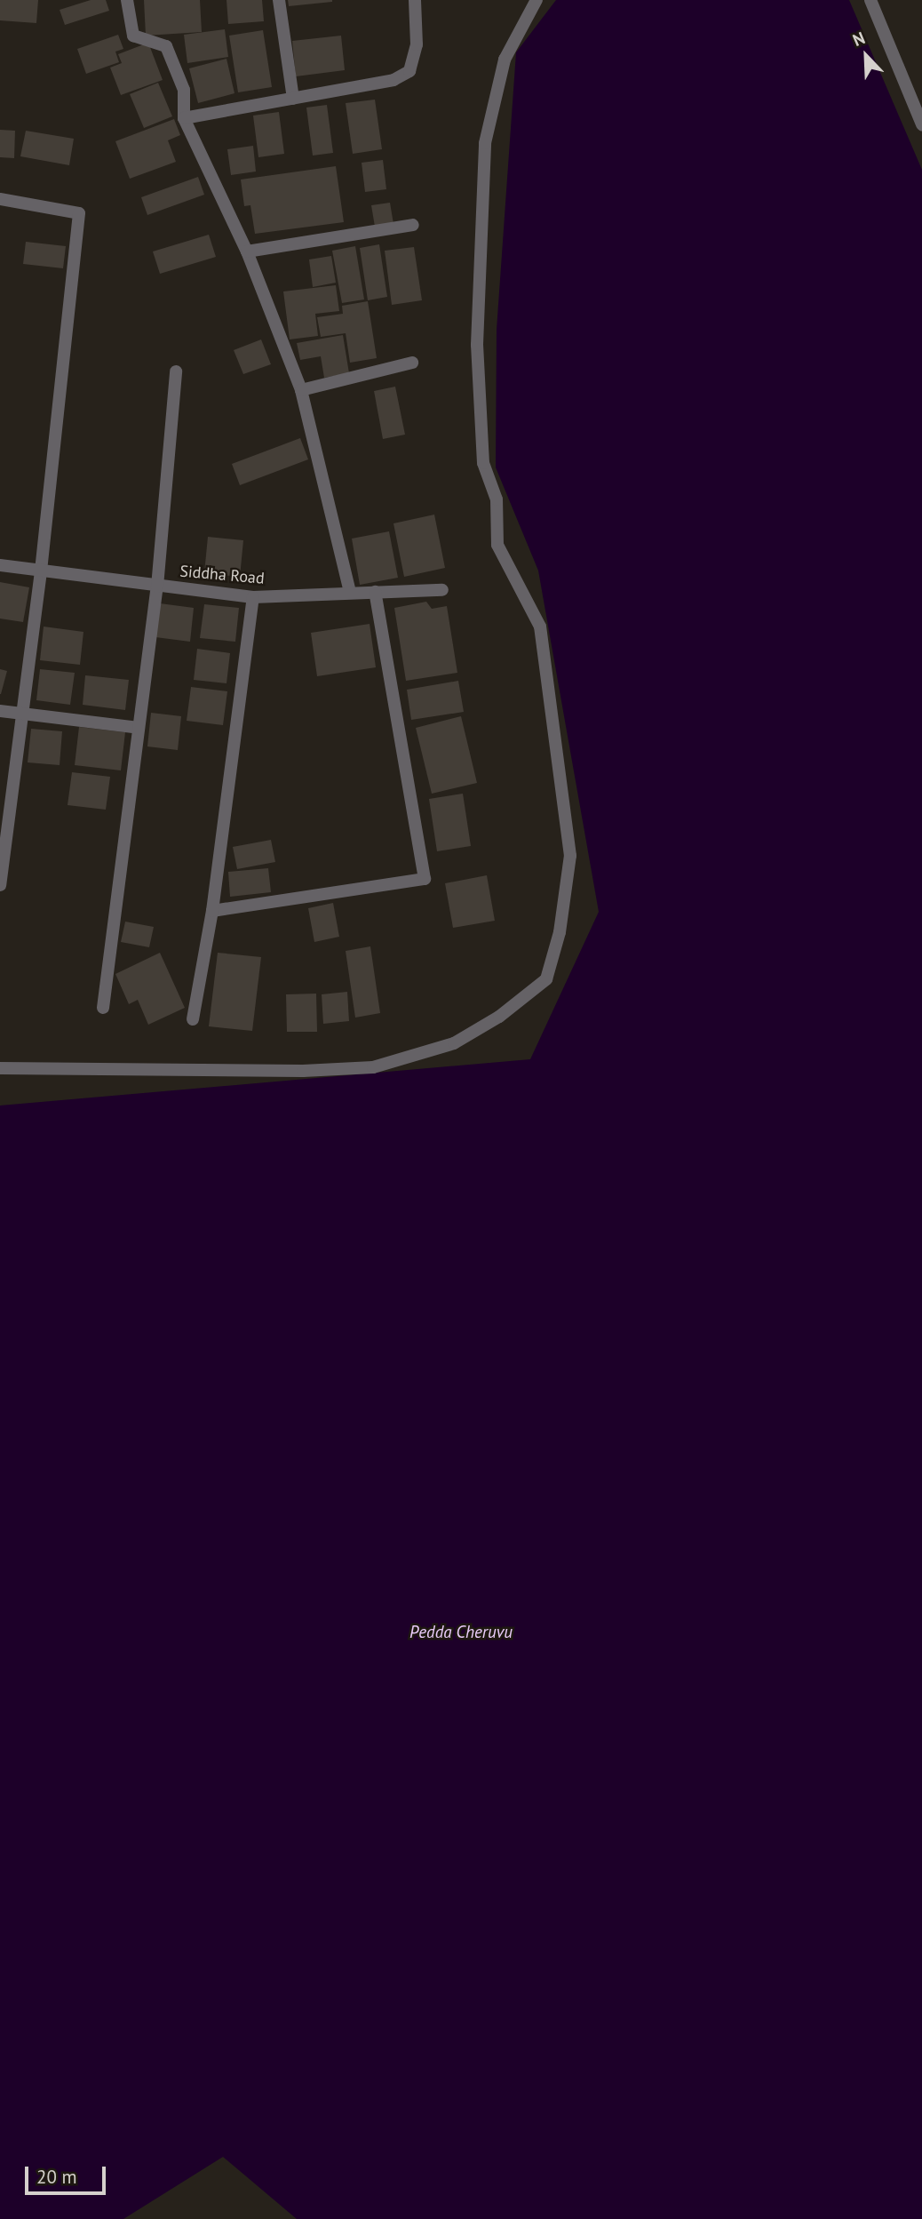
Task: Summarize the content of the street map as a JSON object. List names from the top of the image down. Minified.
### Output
{"streets":{"street":["Siddha Road"]},"water":["Pedda Cheruvu"],"scale_bar":"20 m","north":"top left"}
